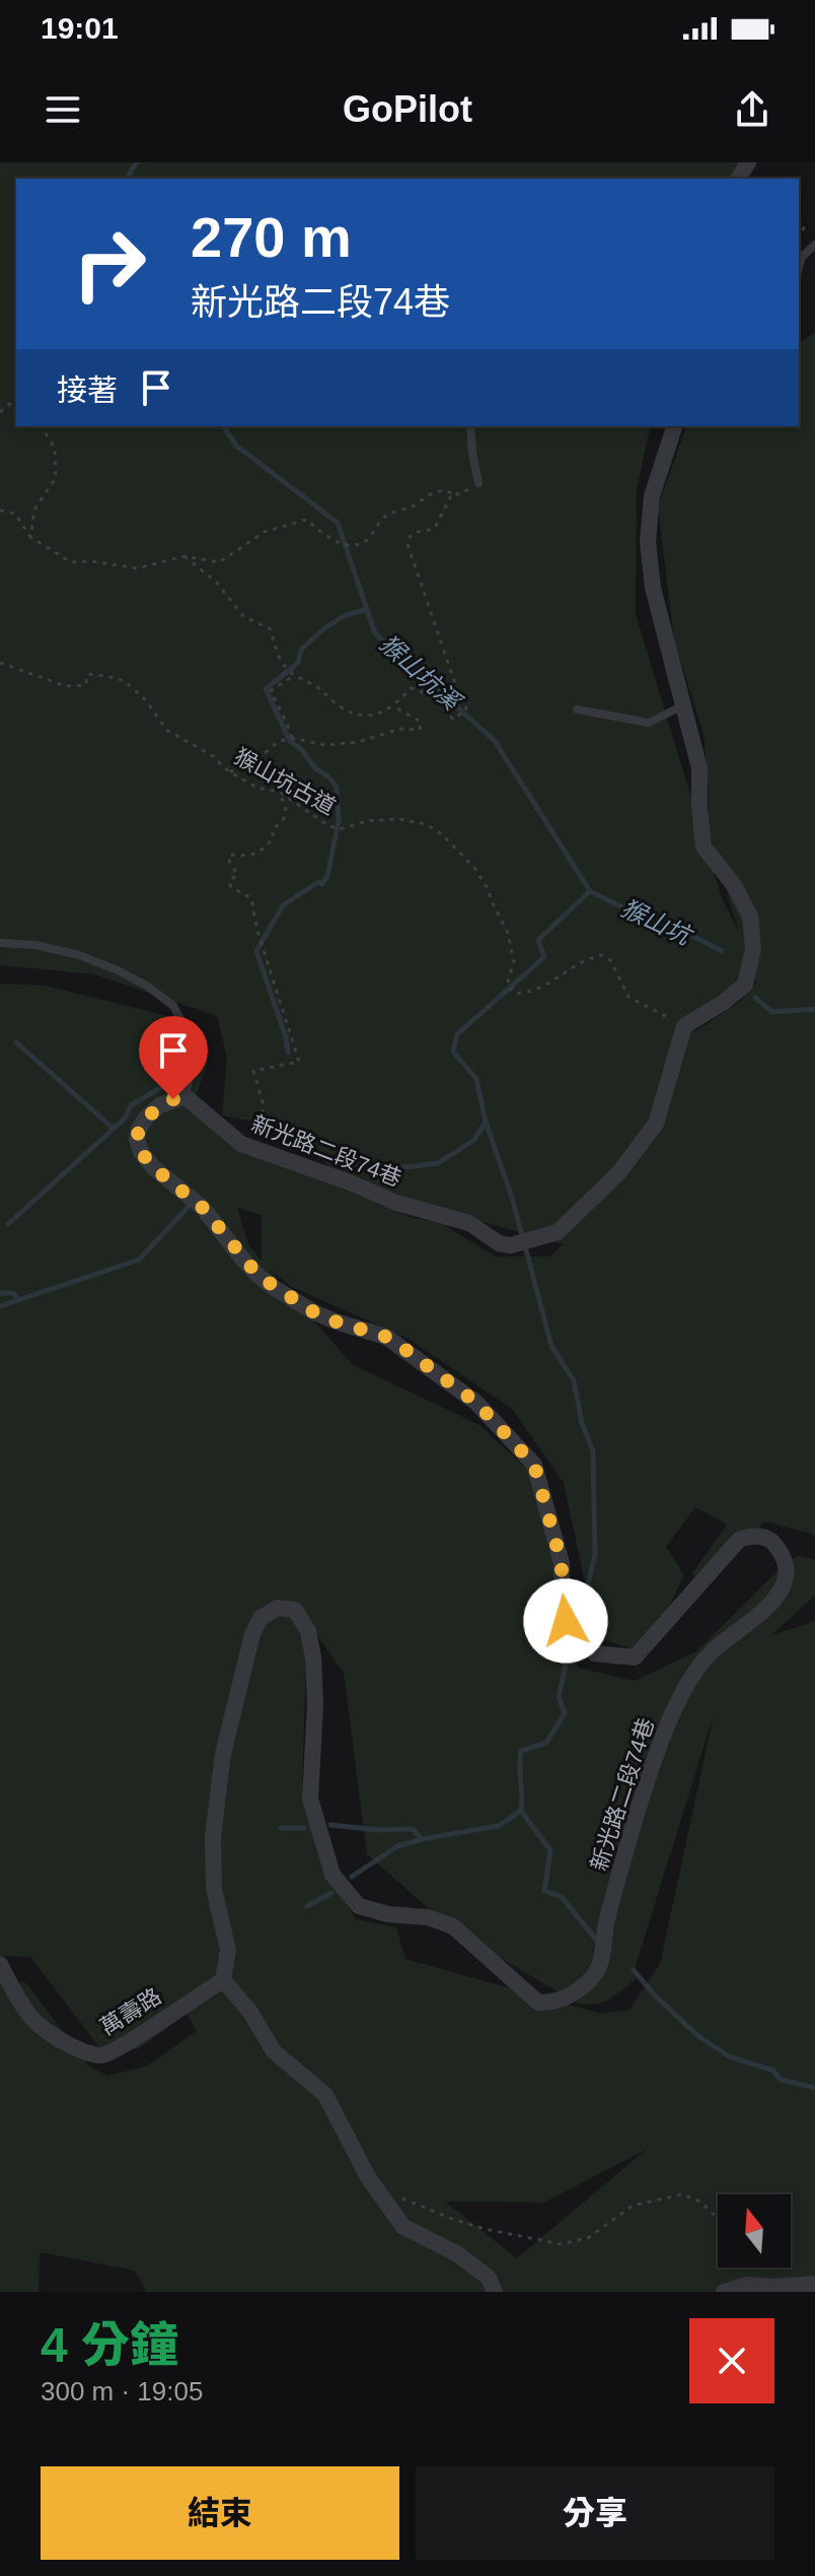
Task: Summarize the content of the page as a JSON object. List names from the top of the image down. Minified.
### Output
{"streets":{"street":["新光路二段74巷","萬壽路"],"path":["猴山坑古道"]},"crossings":[["猴山坑古道","新光路二段74巷"],["新光路二段74巷","萬壽路"]],"water":["猴山坑溪","猴山坑"],"north":"top","page":{"status":"19:01","header":"GoPilot","turn":["270 m","新光路二段74巷"],"then":"接著","heading":["4 分鐘","300 m · 19:05"],"buttons":["結束","分享"]}}
